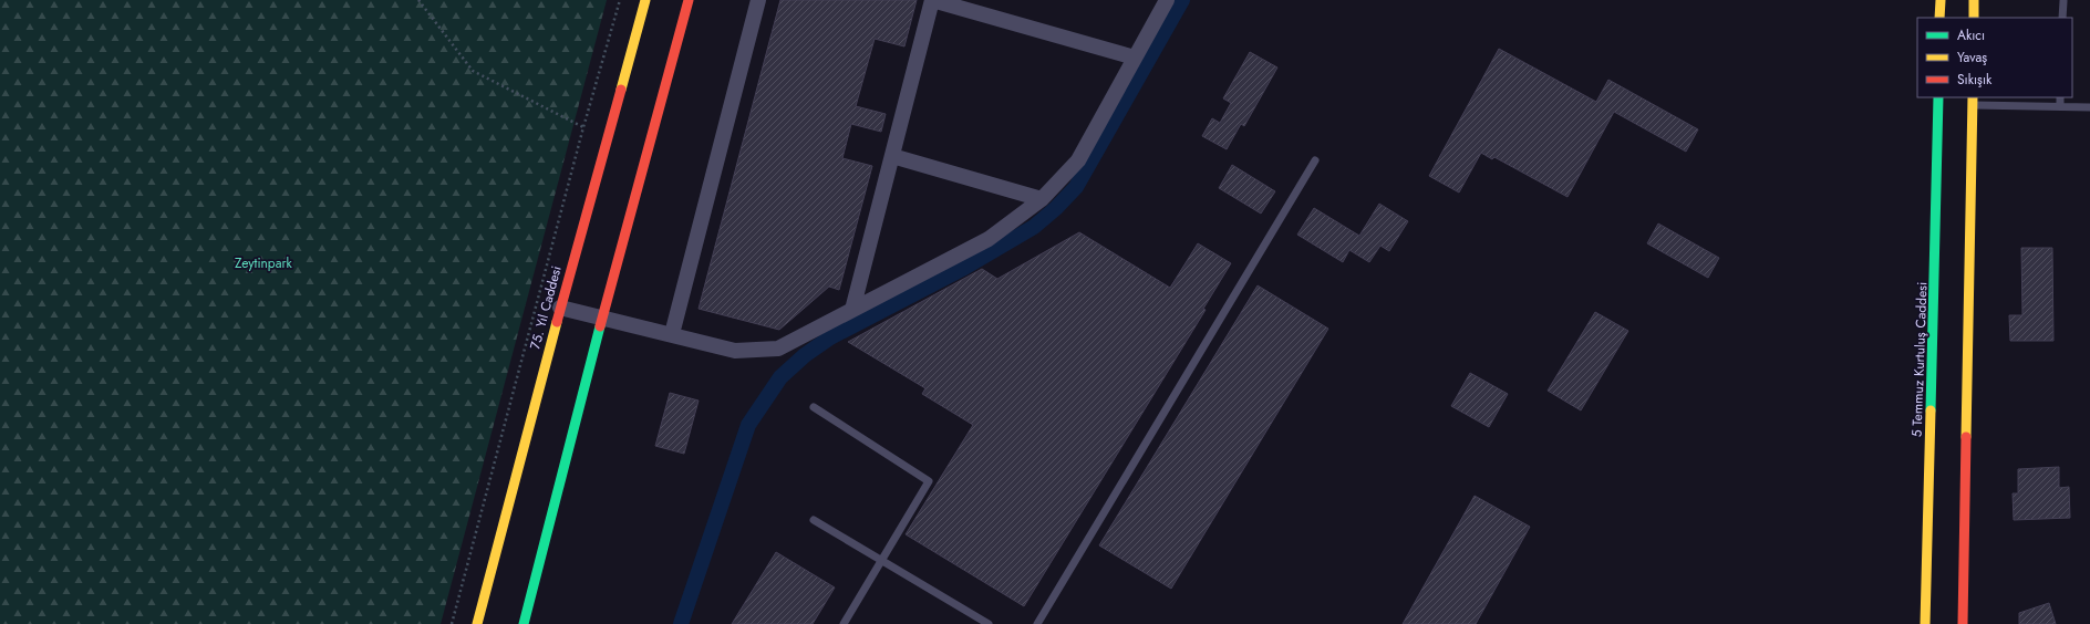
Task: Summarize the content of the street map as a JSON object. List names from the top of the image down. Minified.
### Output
{"streets":{"main road":["75. Yıl Caddesi","5 Temmuz Kurtuluş Caddesi"]},"parks":["Zeytinpark"],"legend":["Akıcı","Yavaş","Sıkışık"]}
